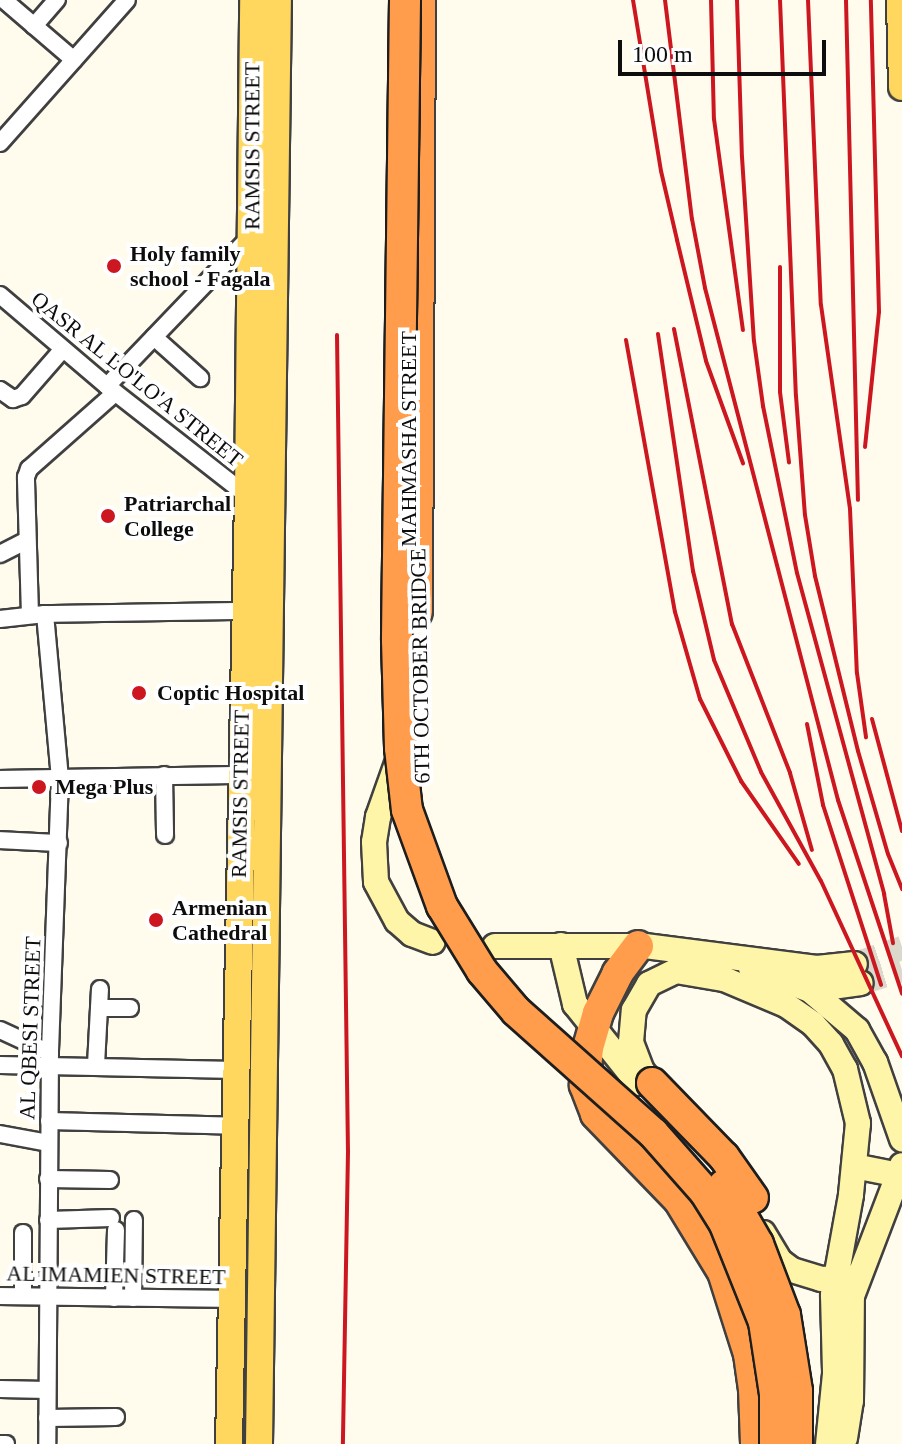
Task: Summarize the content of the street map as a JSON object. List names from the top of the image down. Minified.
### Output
{"streets":{"highway":["6TH OCTOBER BRIDGE"],"main road":["RAMSIS STREET","MAHMASHA STREET"],"street":["QASR AL LO'LO'A STREET","AL QBESI STREET","AL IMAMIEN STREET"]},"crossings":[["RAMSIS STREET","QASR AL LO'LO'A STREET"],["RAMSIS STREET","AL QBESI STREET"],["RAMSIS STREET","AL IMAMIEN STREET"],["QASR AL LO'LO'A STREET","AL QBESI STREET"],["AL QBESI STREET","AL IMAMIEN STREET"]],"places":["Holy family school - Fagala","Patriarchal College","Coptic Hospital","Mega Plus","Armenian Cathedral"],"scale_bar":"100 m"}
